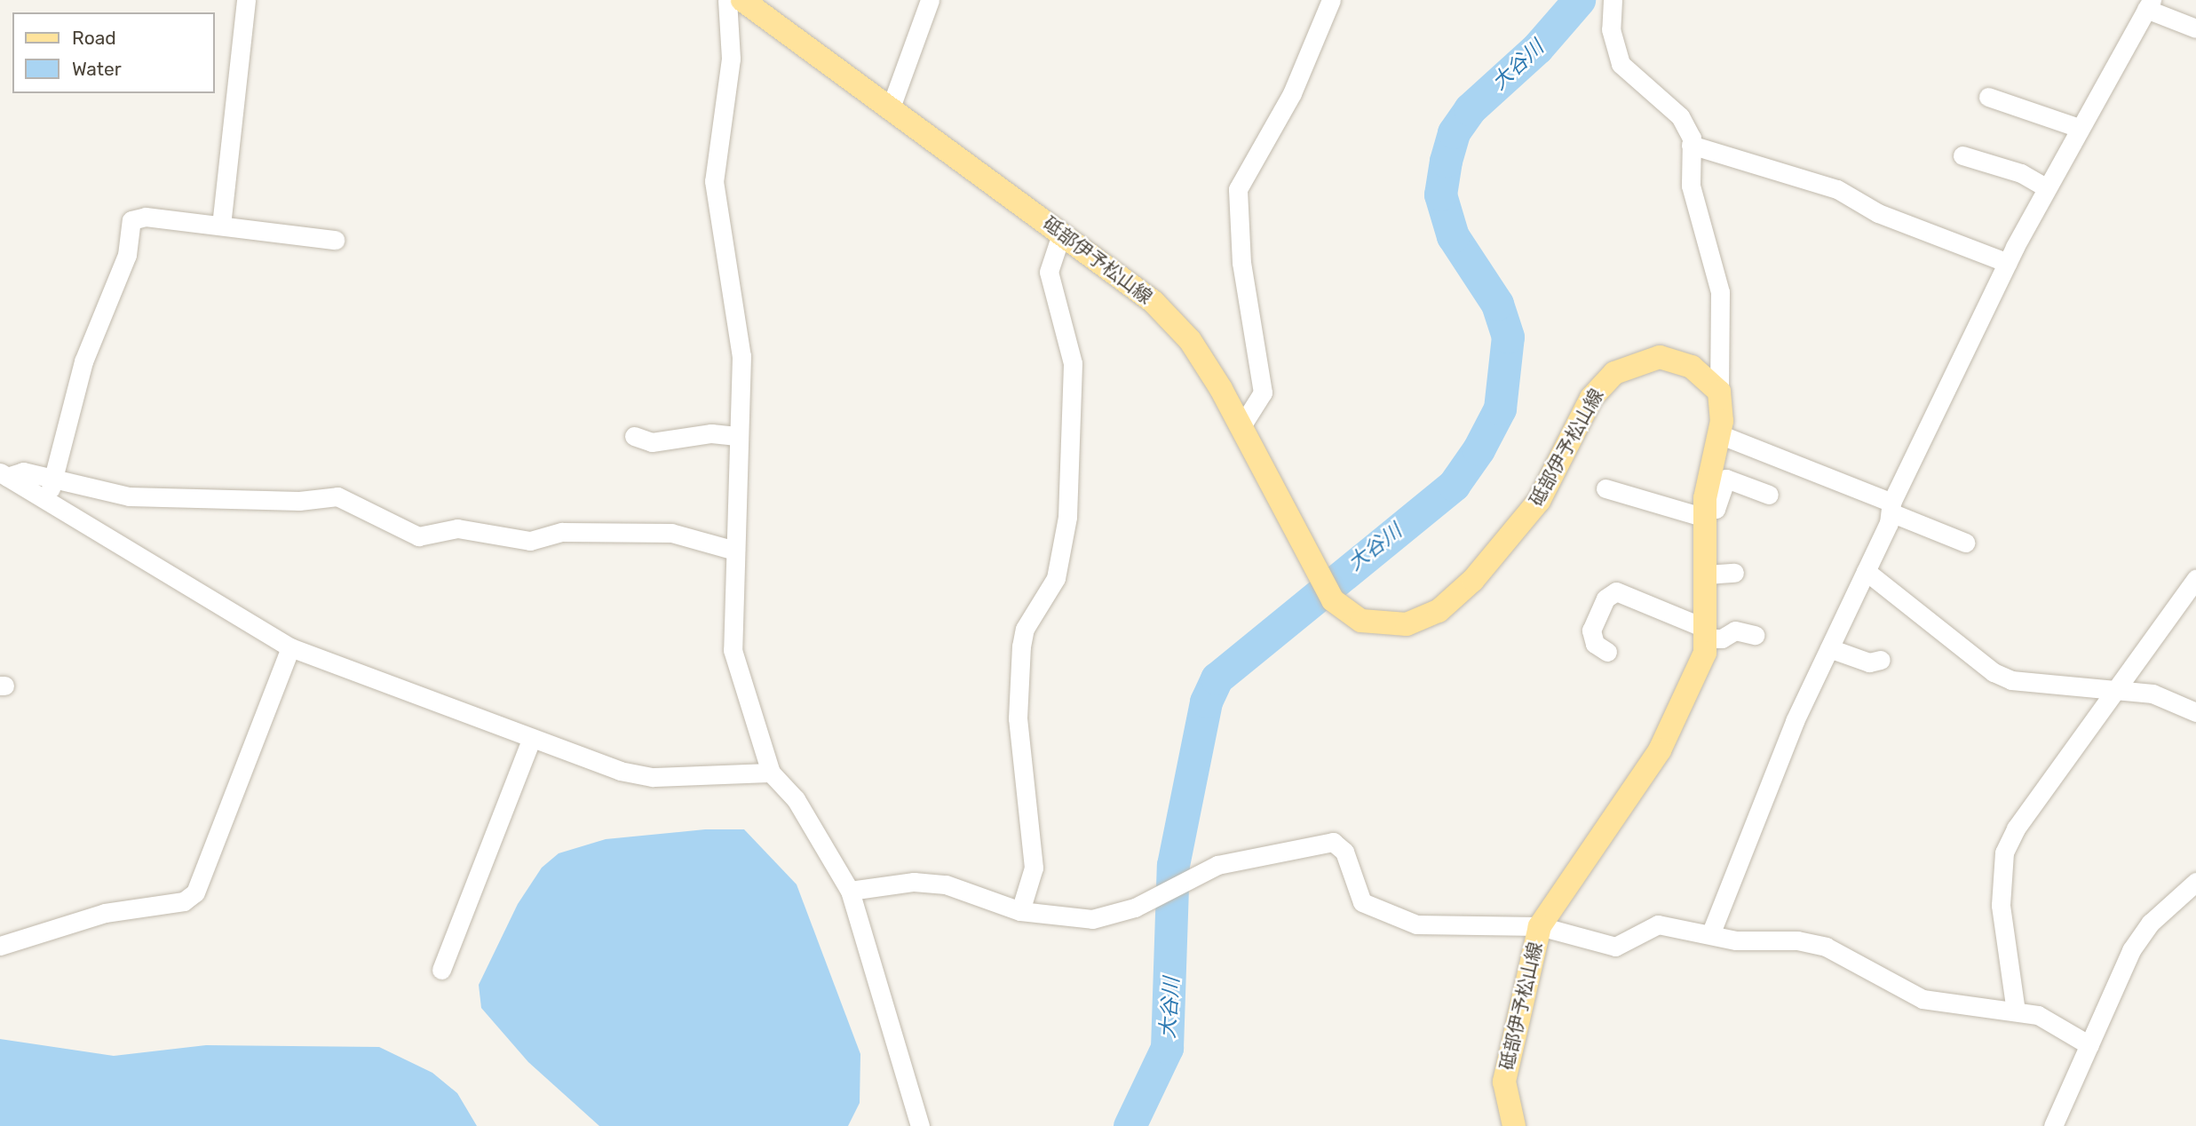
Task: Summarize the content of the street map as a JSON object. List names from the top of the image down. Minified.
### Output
{"streets":{"main road":["砥部伊予松山線"]},"water":["大谷川"],"legend":["Road","Water"]}
